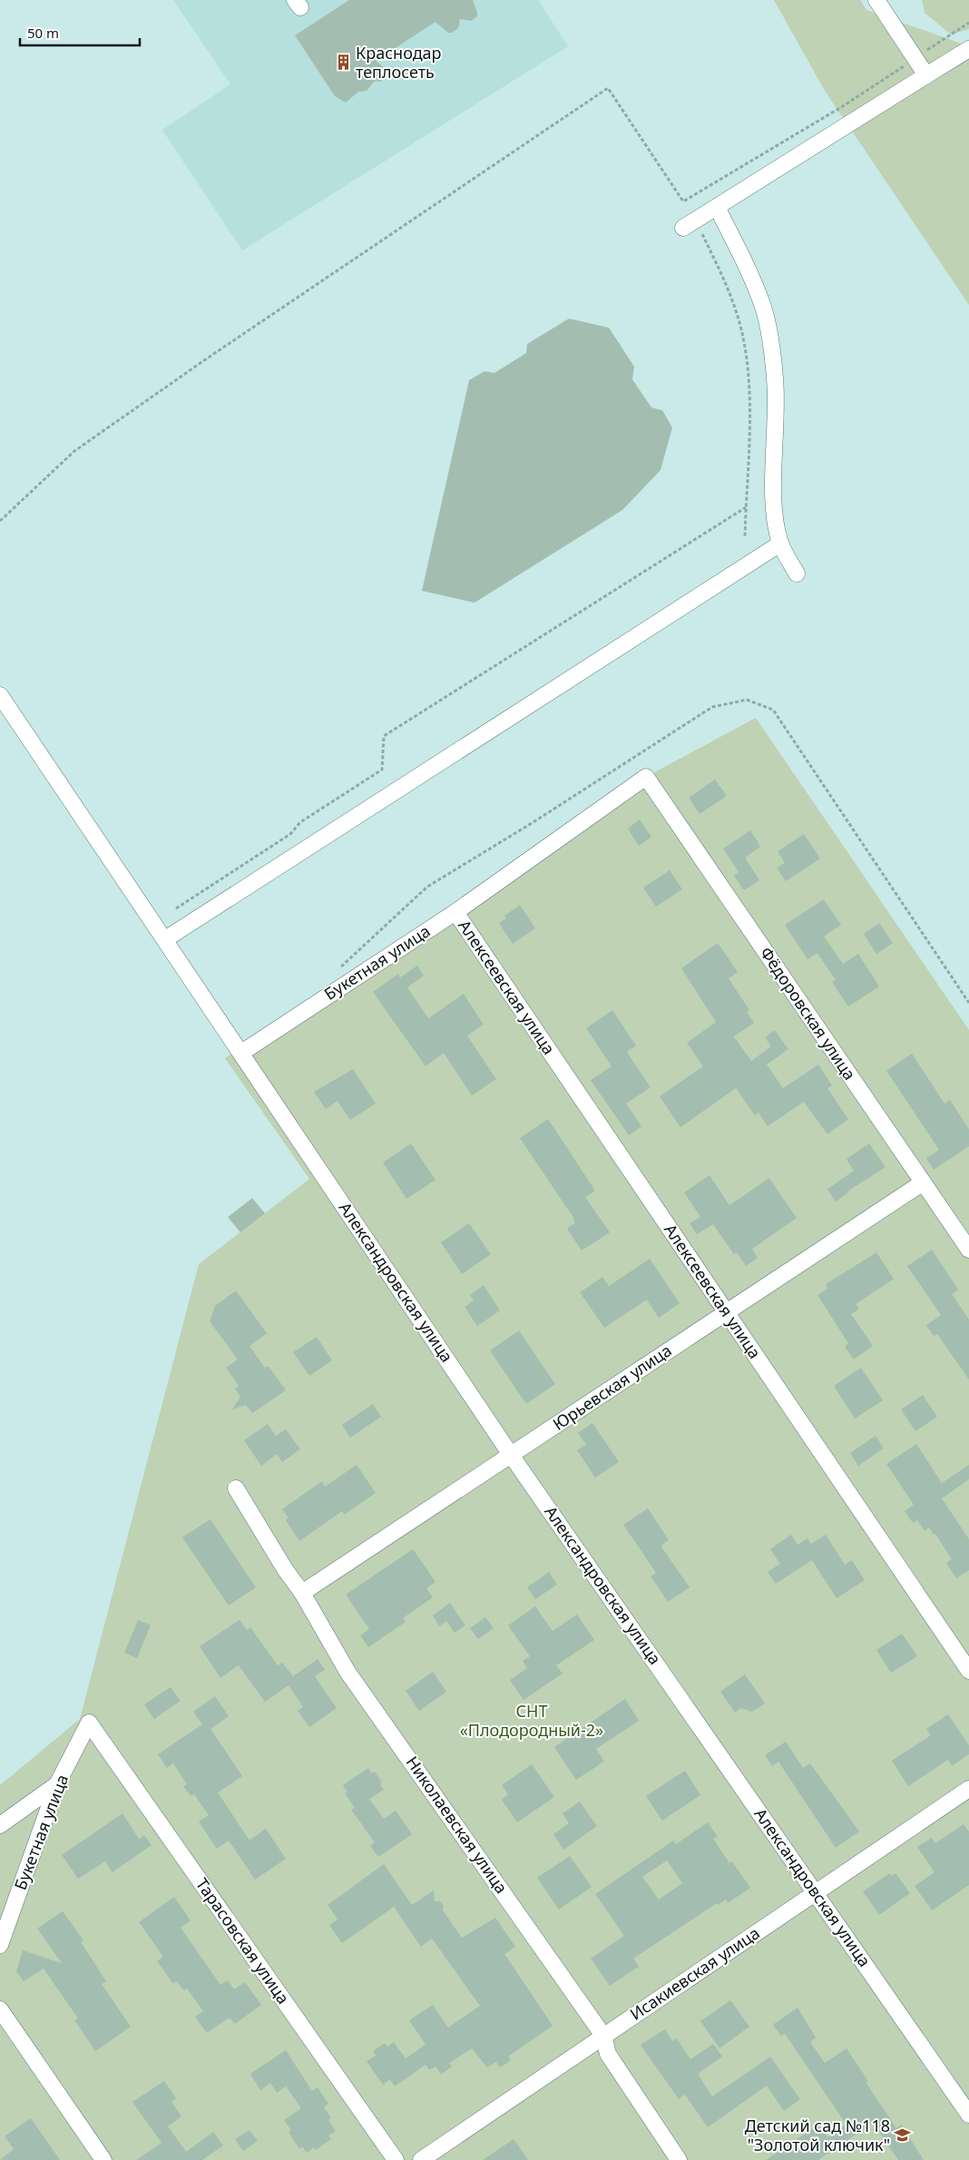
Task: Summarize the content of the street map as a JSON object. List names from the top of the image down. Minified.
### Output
{"streets":{"street":["Букетная улица","Алексеевская улица","Фёдоровская улица","Александровская улица","Юрьевская улица","Николаевская улица","Тарасовская улица","Исакиевская улица"]},"crossings":[["Букетная улица","Алексеевская улица"],["Букетная улица","Фёдоровская улица"],["Букетная улица","Александровская улица"],["Букетная улица","Тарасовская улица"],["Алексеевская улица","Юрьевская улица"],["Фёдоровская улица","Юрьевская улица"],["Александровская улица","Юрьевская улица"],["Александровская улица","Исакиевская улица"],["Юрьевская улица","Николаевская улица"],["Николаевская улица","Исакиевская улица"]],"parks":["СНТ «Плодородный-2»"],"places":{"building":["Краснодар теплосеть"],"school or university":["Детский сад №118 \"Золотой ключик\""]},"scale_bar":"50 m"}
